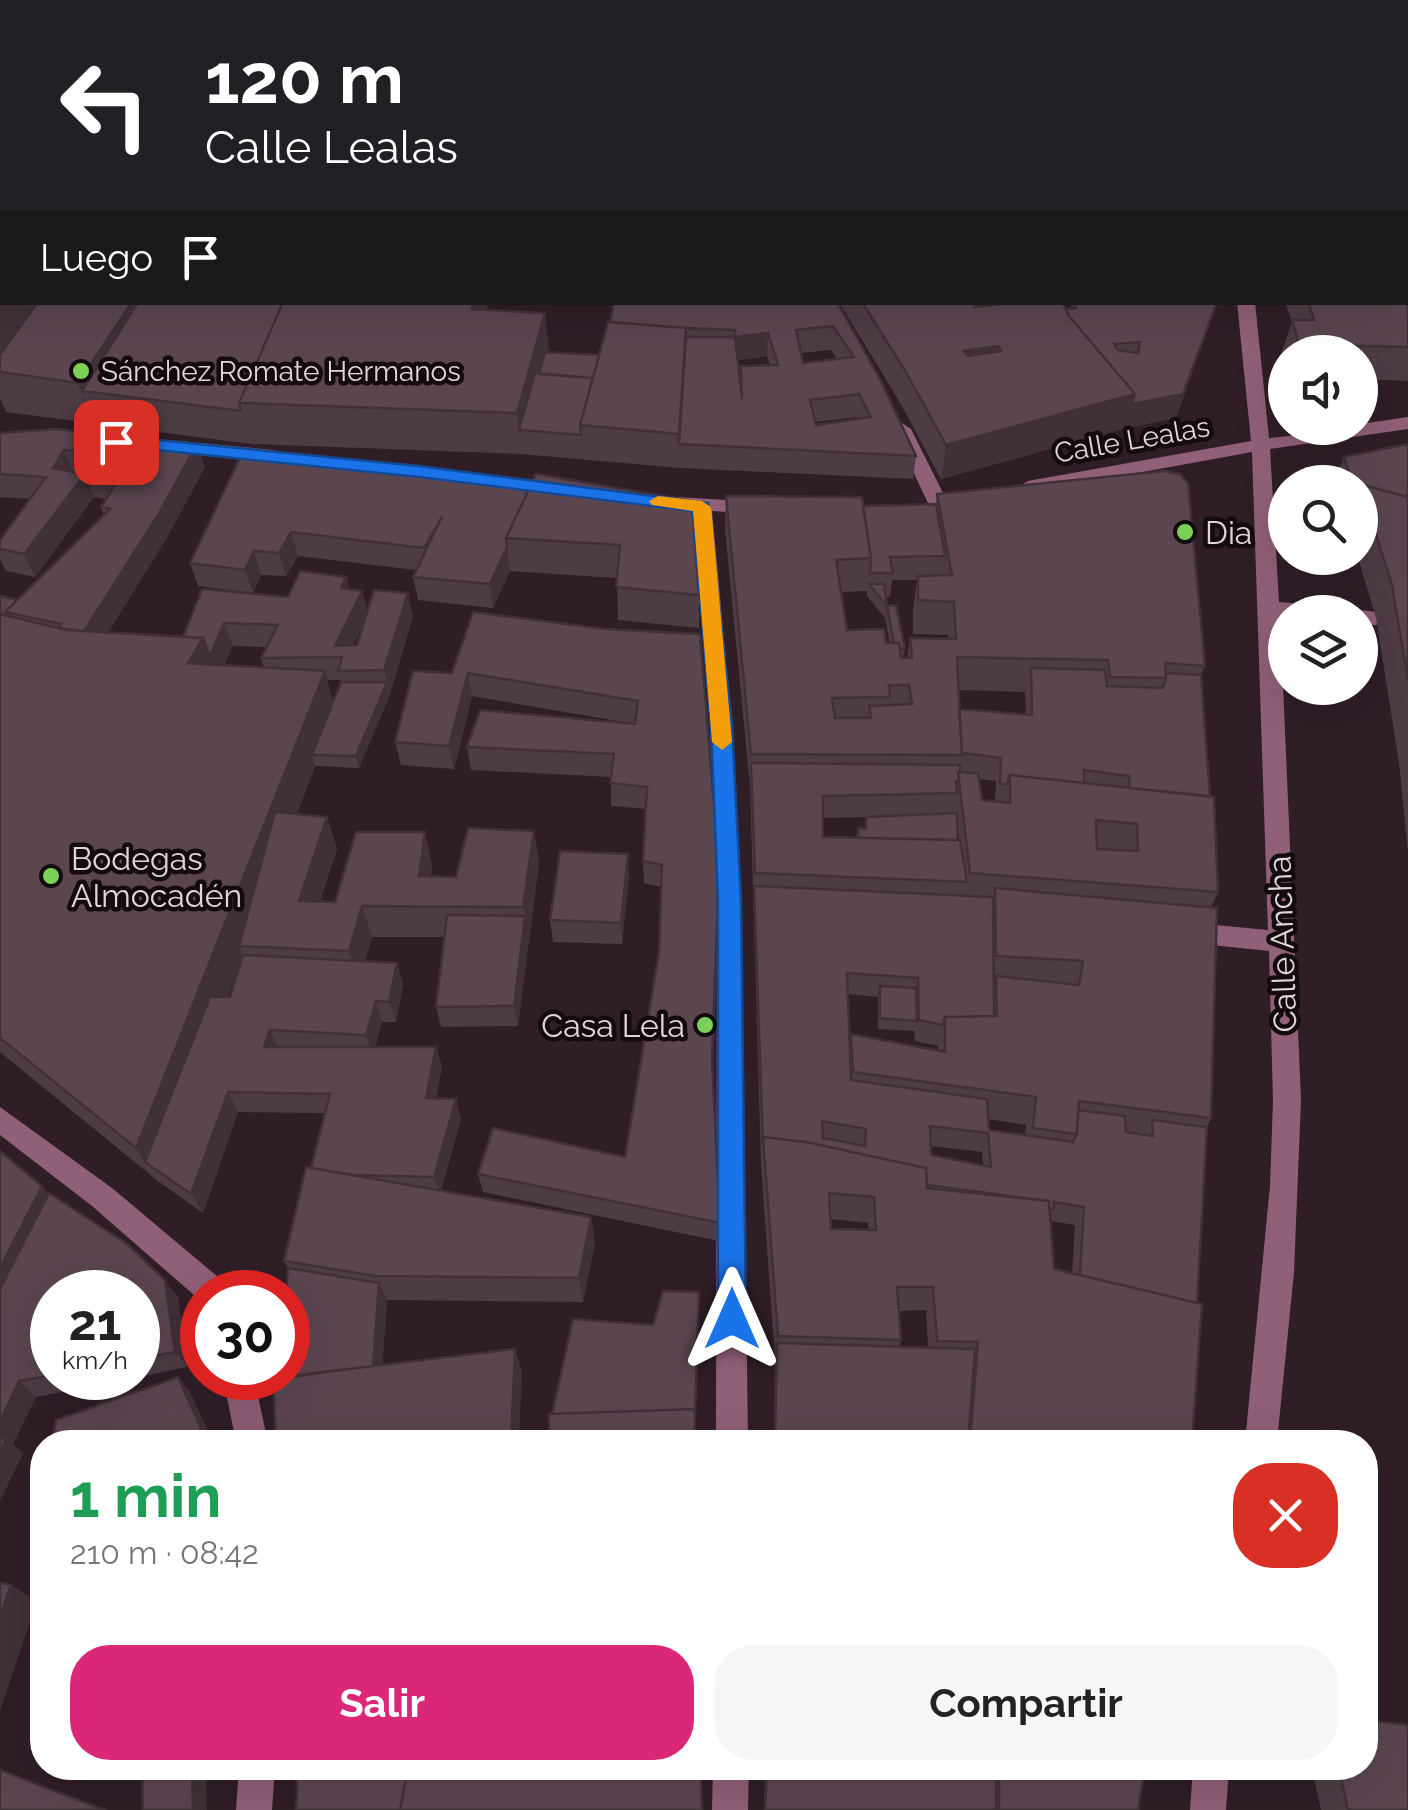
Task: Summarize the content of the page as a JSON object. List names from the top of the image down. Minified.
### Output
{"streets":{"street":["Calle Lealas","Calle Ancha"]},"crossings":[["Calle Lealas","Calle Ancha"]],"places":["Sánchez Romate Hermanos","Dia","Bodegas Almocadén","Casa Lela"],"page":{"turn":["120 m","Calle Lealas"],"then":"Luego","speed":"21 km/h","limit":"30","heading":["1 min","210 m · 08:42"],"buttons":["Salir","Compartir"]}}
